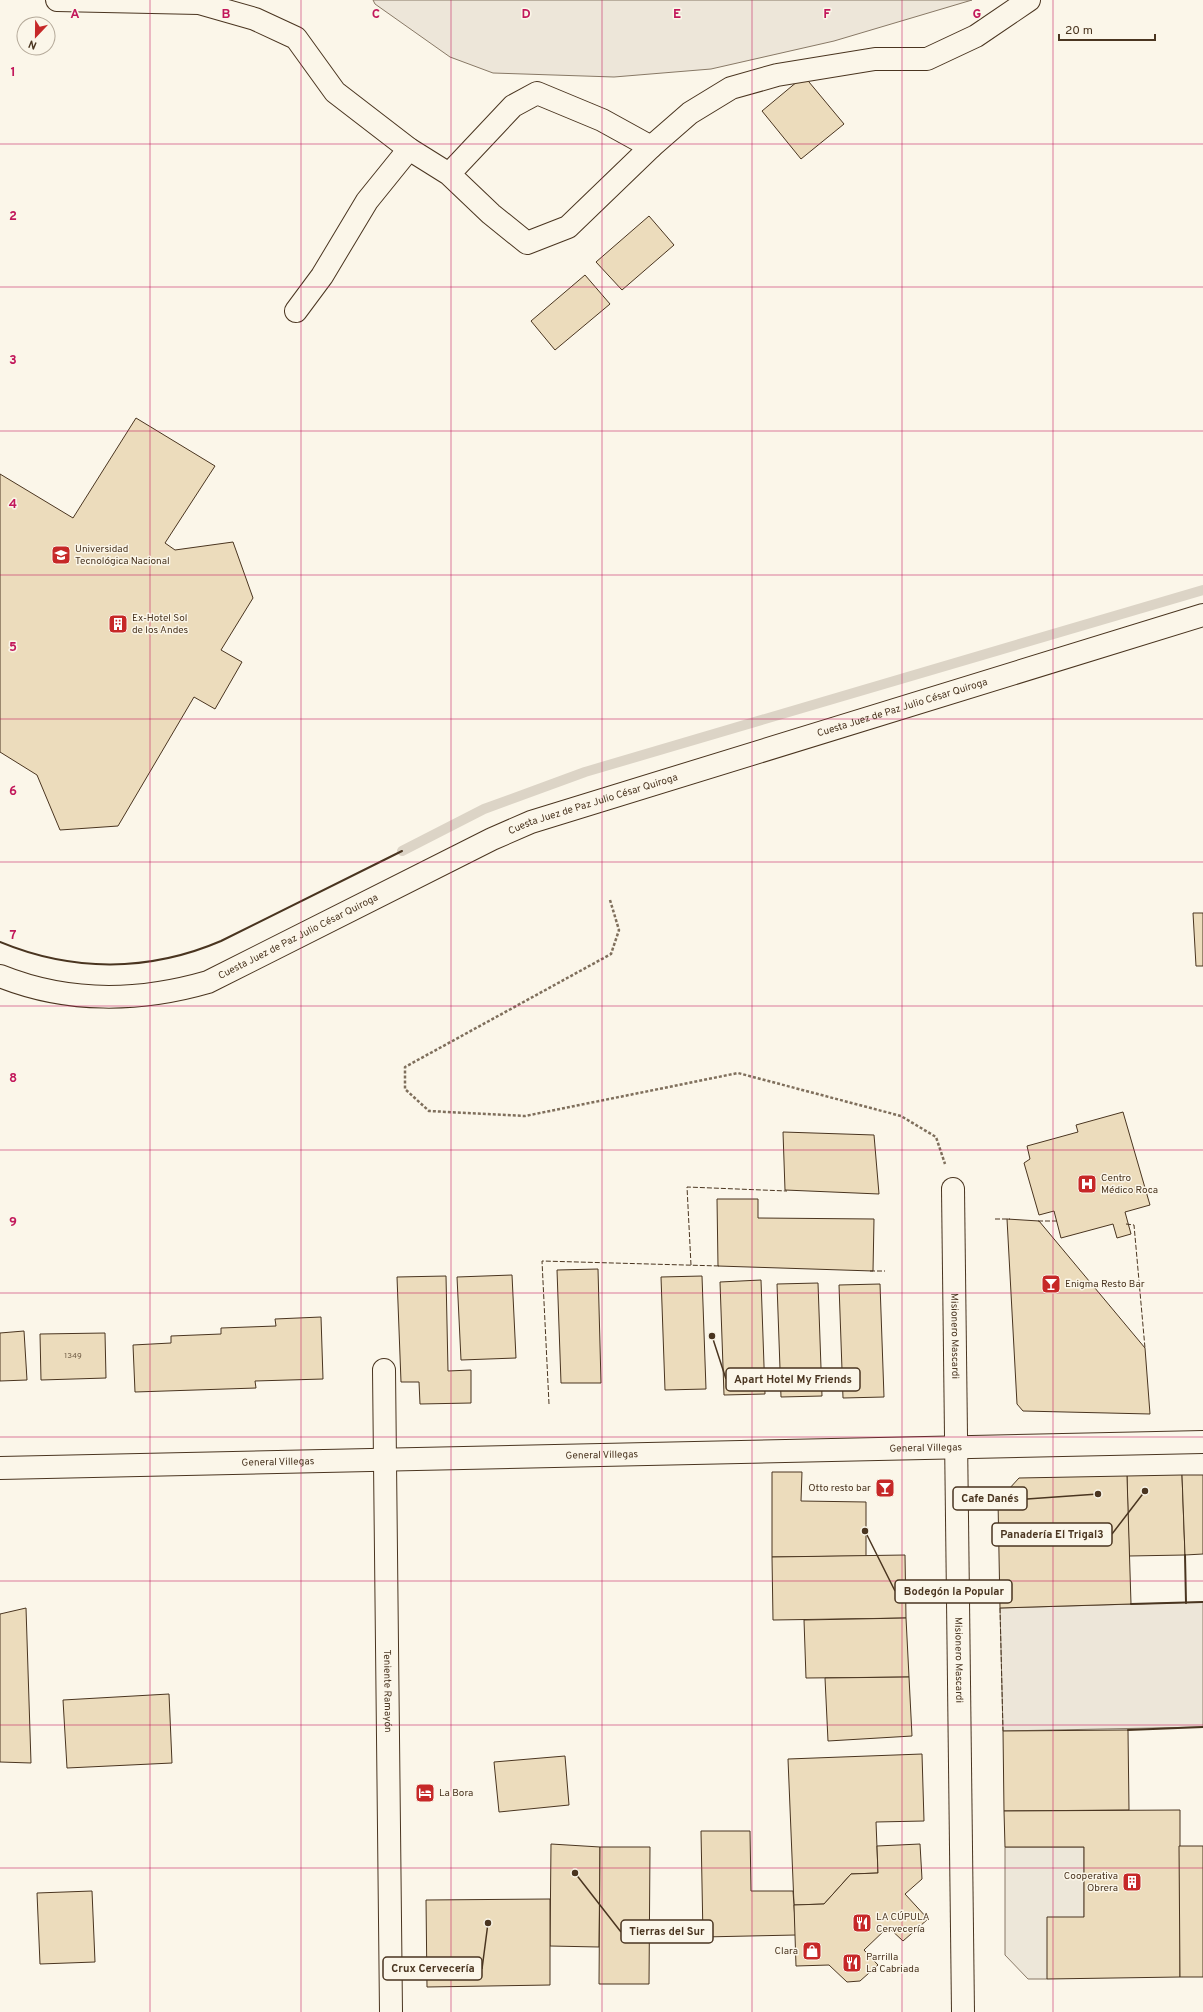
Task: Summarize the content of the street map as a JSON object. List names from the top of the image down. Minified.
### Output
{"streets":{"street":["Cuesta Juez de Paz Julio César Quiroga","Misionero Mascardi","General Villegas","Teniente Ramayón"]},"crossings":[["Misionero Mascardi","General Villegas"],["General Villegas","Teniente Ramayón"]],"places":{"school or university":["Universidad Tecnológica Nacional"],"building":["Ex-Hotel Sol de los Andes","Cooperativa Obrera"],"hospital":["Centro Médico Roca"],"bar":["Enigma Resto Bar","Otto resto bar"],"other":["Apart Hotel My Friends","Panadería El Trigal3","Cafe Danés","Bodegón la Popular","Tierras del Sur","Crux Cervecería"],"hotel":["La Bora"],"restaurant":["LA CÚPULA Cervecería","Parrilla La Cabriada"],"shop":["Clara"]},"house_numbers":["1349"],"scale_bar":"20 m","north":"bottom","grid":{"columns":["A","B","C","D","E","F","G"],"rows":["1","2","3","4","5","6","7","8","9"]}}
